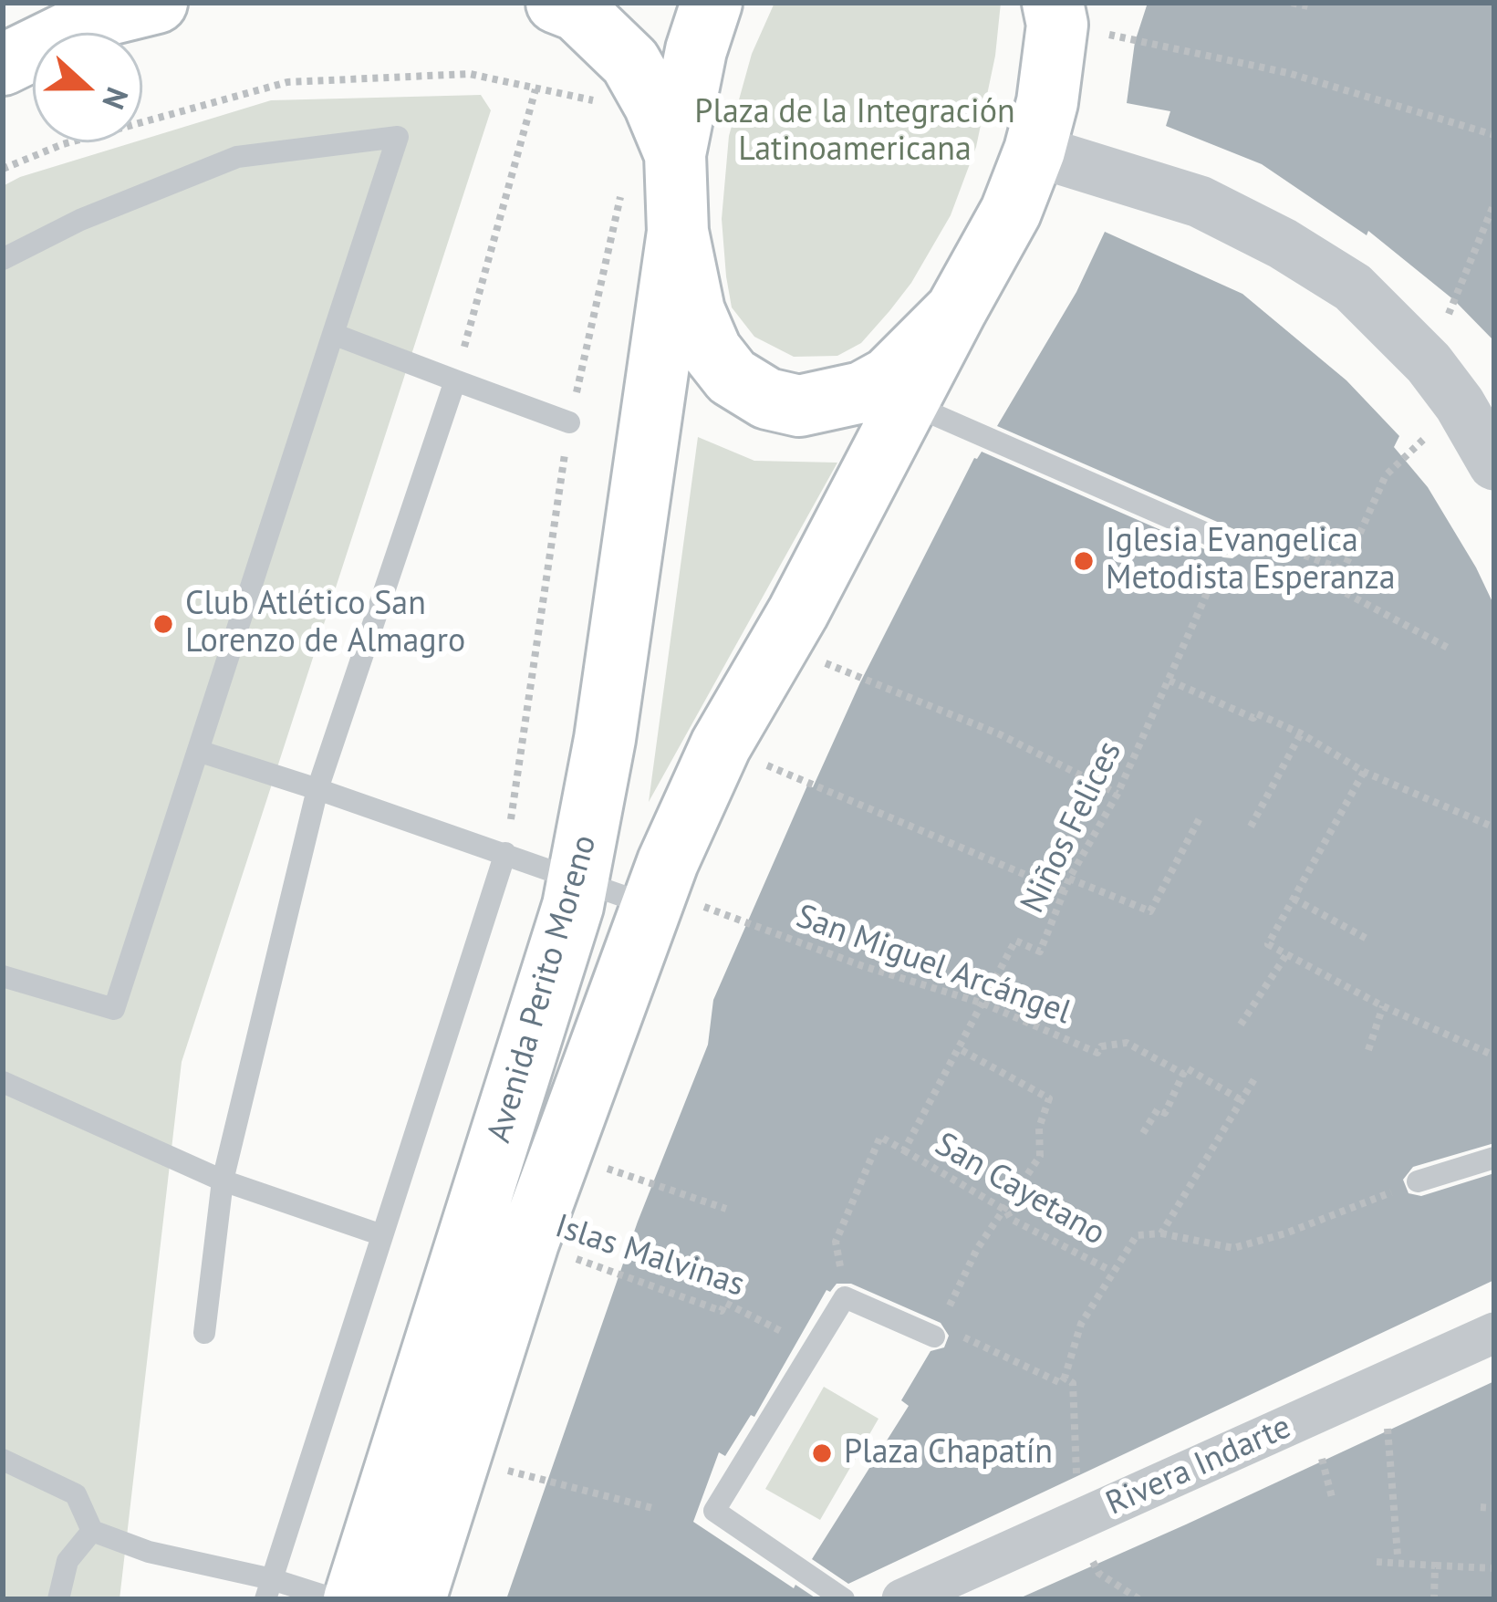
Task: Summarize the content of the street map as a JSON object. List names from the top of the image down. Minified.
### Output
{"streets":{"main road":["Avenida Perito Moreno"],"street":["Rivera Indarte"],"path":["Niños Felices","San Miguel Arcángel","San Cayetano","Islas Malvinas"]},"crossings":[["Niños Felices","San Miguel Arcángel"],["Niños Felices","San Cayetano"],["San Miguel Arcángel","Avenida Perito Moreno"],["Avenida Perito Moreno","Islas Malvinas"]],"parks":["Plaza de la Integración Latinoamericana"],"places":["Iglesia Evangelica Metodista Esperanza","Club Atlético San Lorenzo de Almagro","Plaza Chapatín"],"north":"right"}
